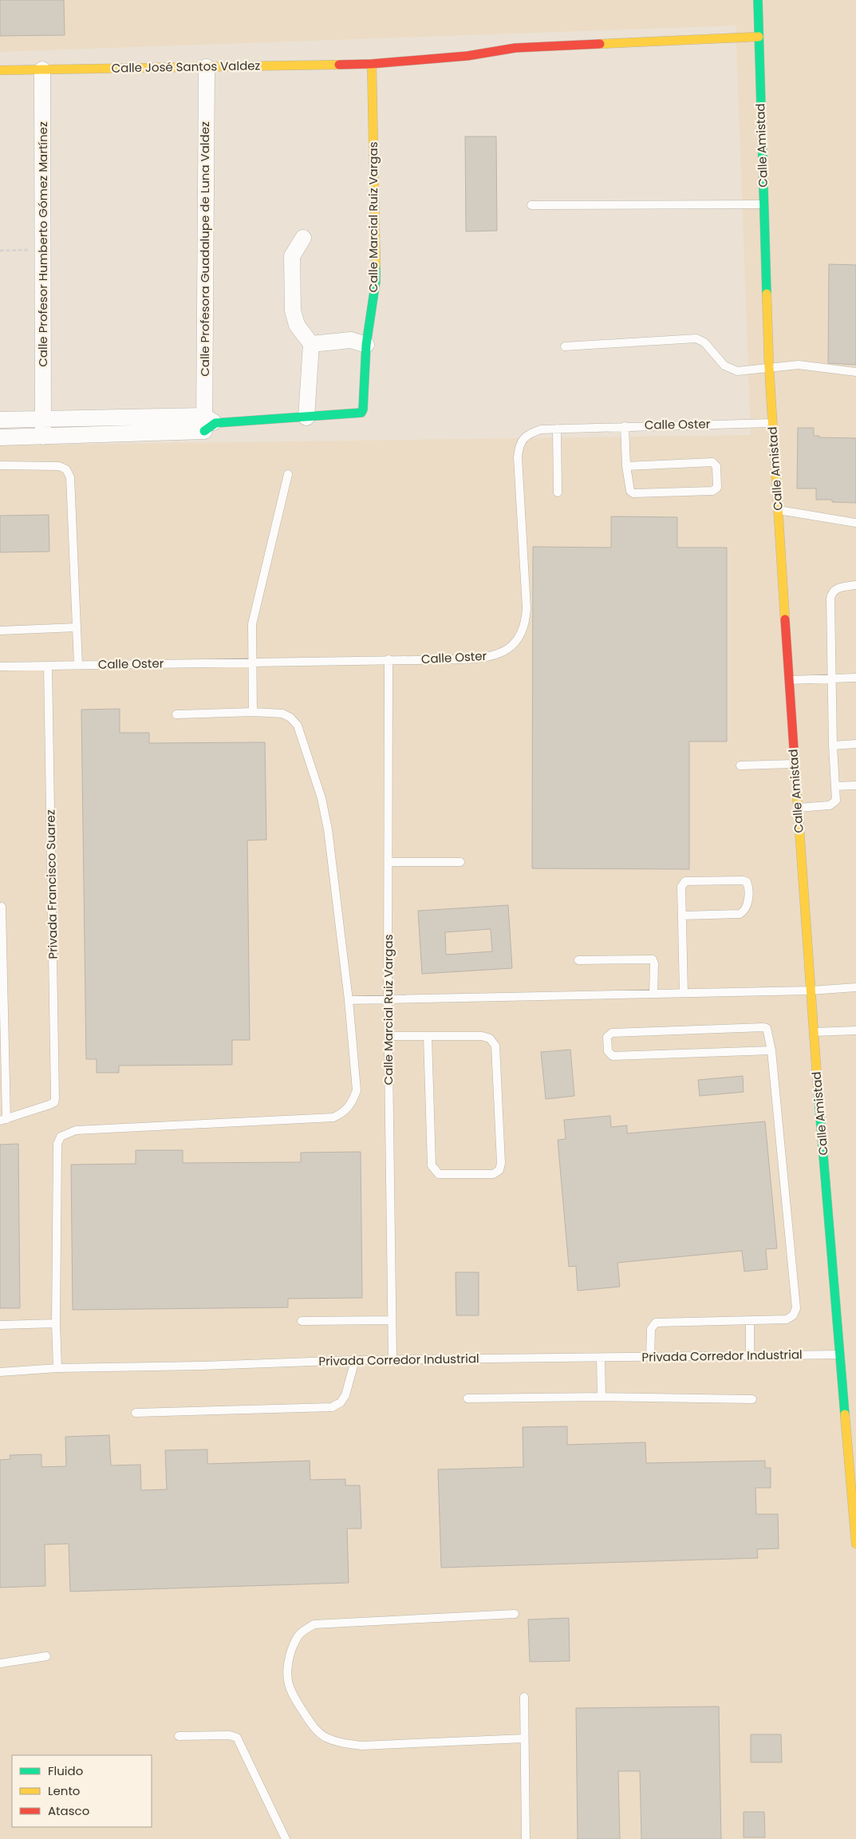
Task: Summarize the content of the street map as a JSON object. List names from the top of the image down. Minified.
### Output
{"streets":{"street":["Calle José Santos Valdez","Calle Amistad","Calle Marcial Ruiz Vargas","Calle Profesor Humberto Gómez Martínez","Calle Profesora Guadalupe de Luna Valdez"],"lane":["Calle Oster","Privada Francisco Suarez","Privada Corredor Industrial"]},"crossings":[["Calle José Santos Valdez","Calle Amistad"],["Calle José Santos Valdez","Calle Marcial Ruiz Vargas"],["Calle José Santos Valdez","Calle Profesor Humberto Gómez Martínez"],["Calle José Santos Valdez","Calle Profesora Guadalupe de Luna Valdez"],["Calle Amistad","Calle Oster"],["Calle Amistad","Privada Corredor Industrial"],["Calle Marcial Ruiz Vargas","Calle Oster"],["Calle Marcial Ruiz Vargas","Privada Corredor Industrial"],["Calle Oster","Privada Francisco Suarez"]],"legend":["Fluido","Lento","Atasco"]}
